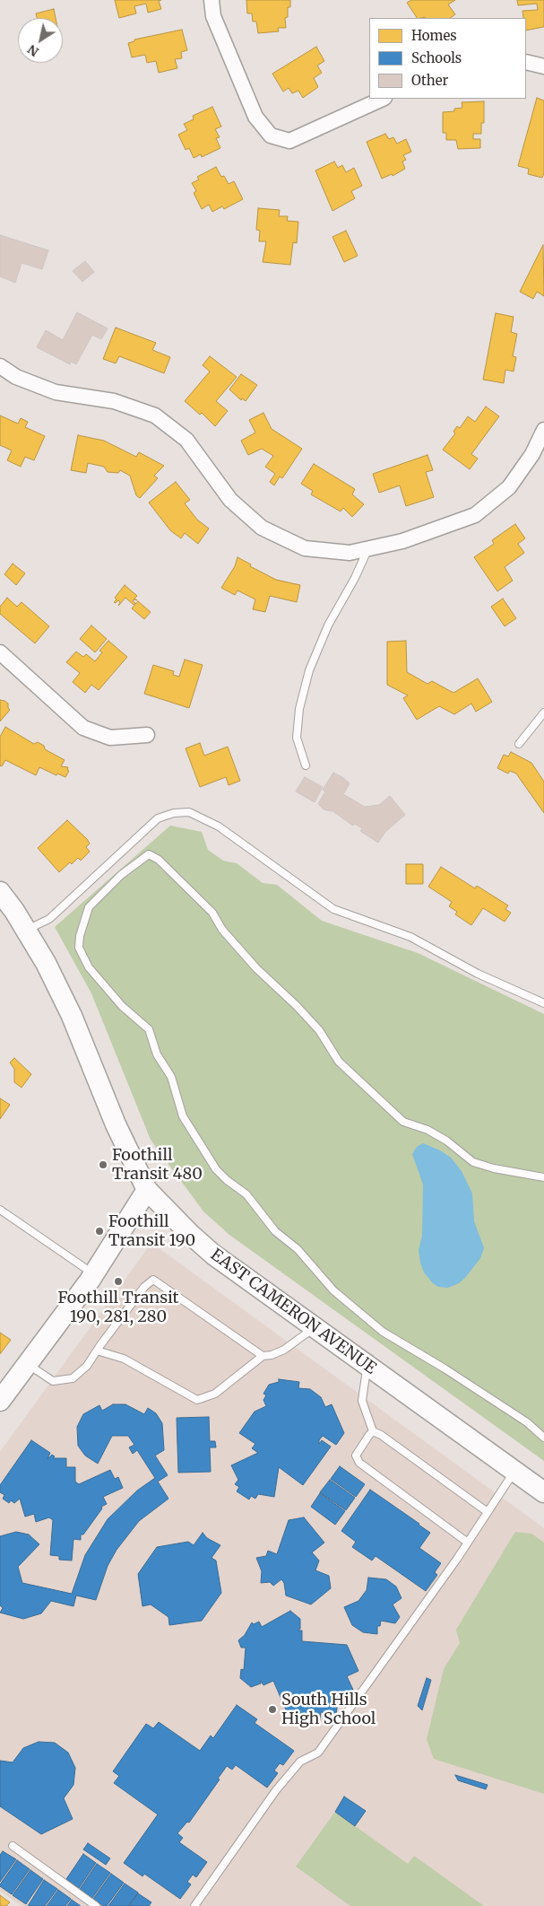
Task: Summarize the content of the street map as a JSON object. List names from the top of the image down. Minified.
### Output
{"streets":{"main road":["EAST CAMERON AVENUE"]},"places":["Foothill Transit 480","Foothill Transit 190","Foothill Transit 190, 281, 280","South Hills High School"],"legend":["Homes","Schools","Other"],"north":"bottom left"}
